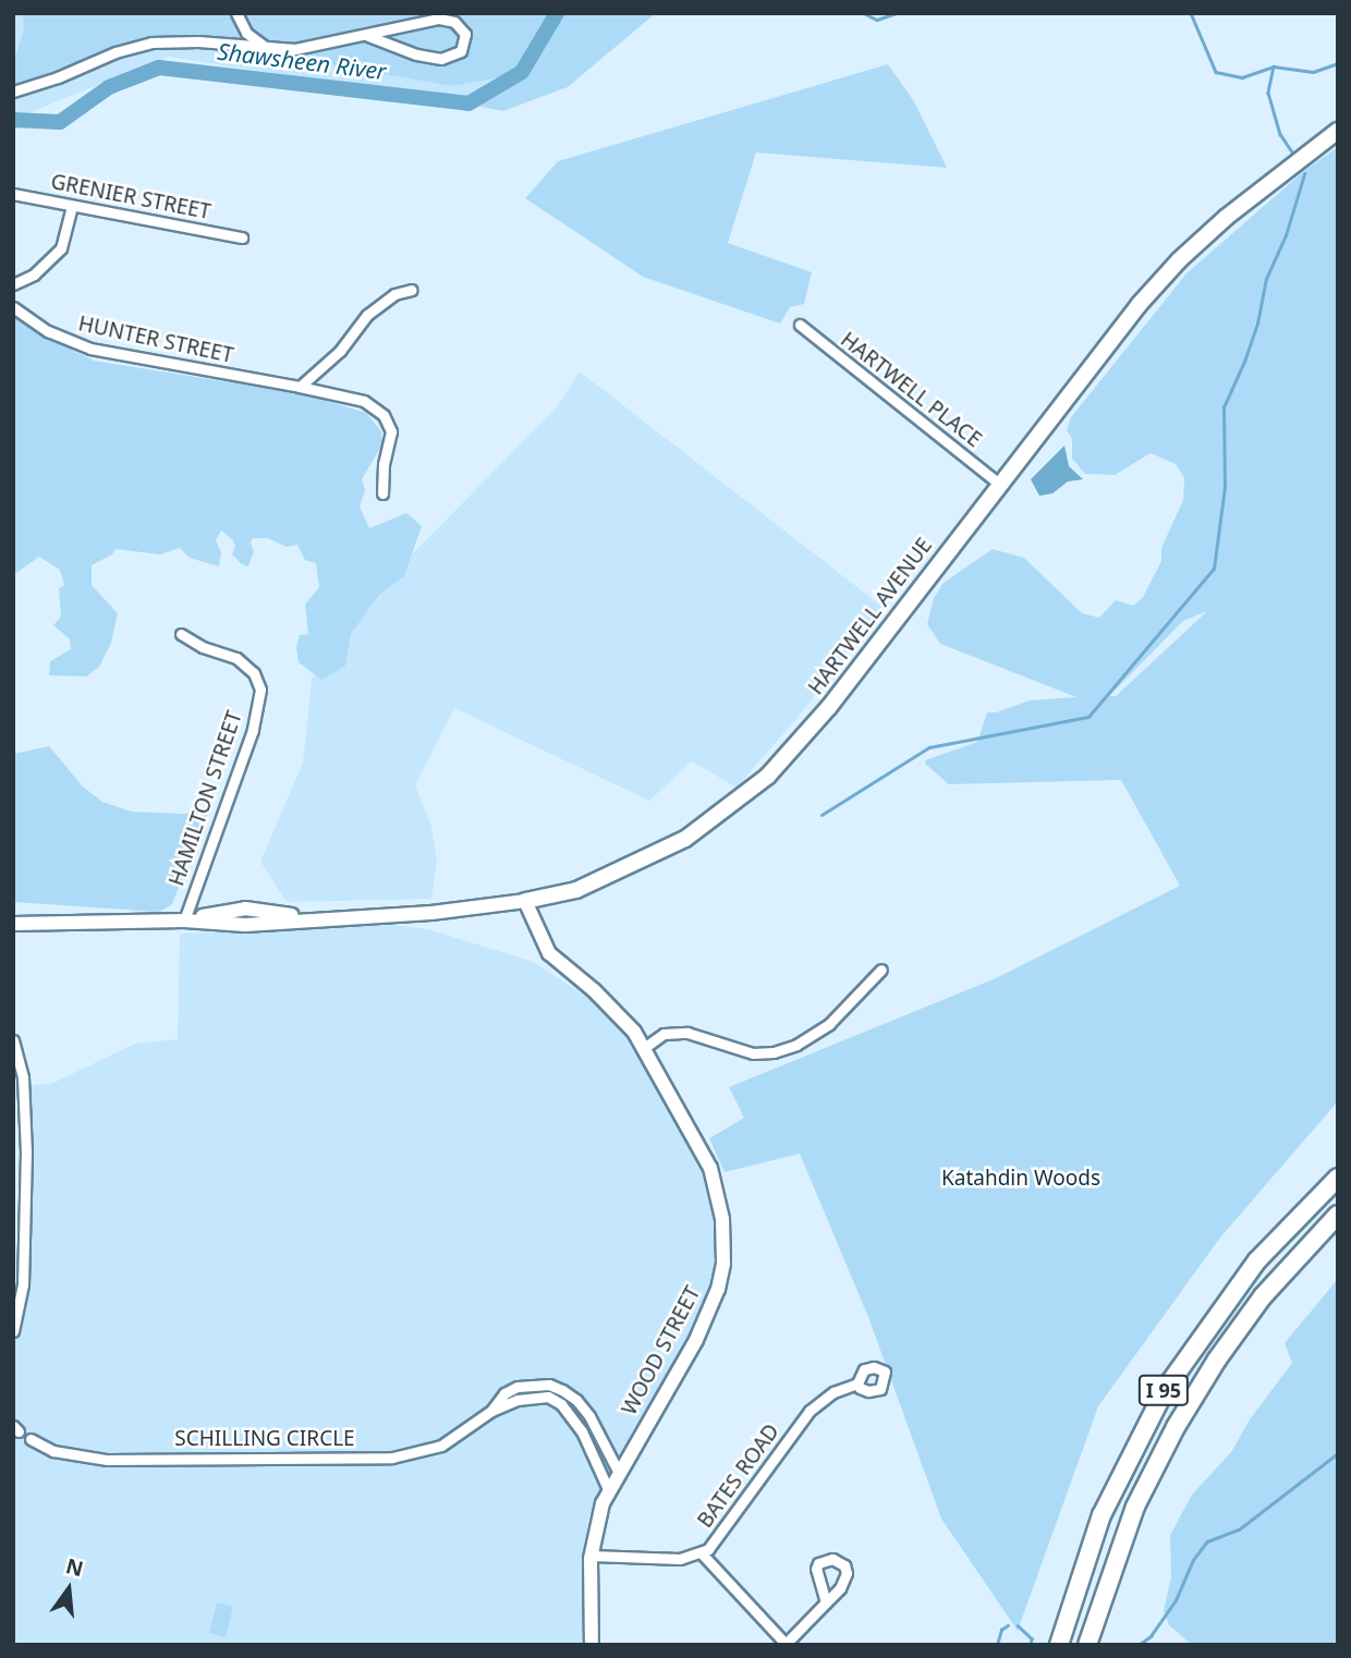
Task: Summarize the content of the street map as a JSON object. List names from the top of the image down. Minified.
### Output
{"streets":{"highway":["I 95"],"main road":["HARTWELL AVENUE"],"street":["GRENIER STREET","HUNTER STREET","HARTWELL PLACE","HAMILTON STREET","WOOD STREET","SCHILLING CIRCLE","BATES ROAD"]},"crossings":[["HARTWELL PLACE","HARTWELL AVENUE"],["HARTWELL AVENUE","HAMILTON STREET"],["HARTWELL AVENUE","WOOD STREET"],["WOOD STREET","SCHILLING CIRCLE"],["WOOD STREET","BATES ROAD"]],"water":["Shawsheen River"],"parks":["Katahdin Woods"],"north":"top"}
